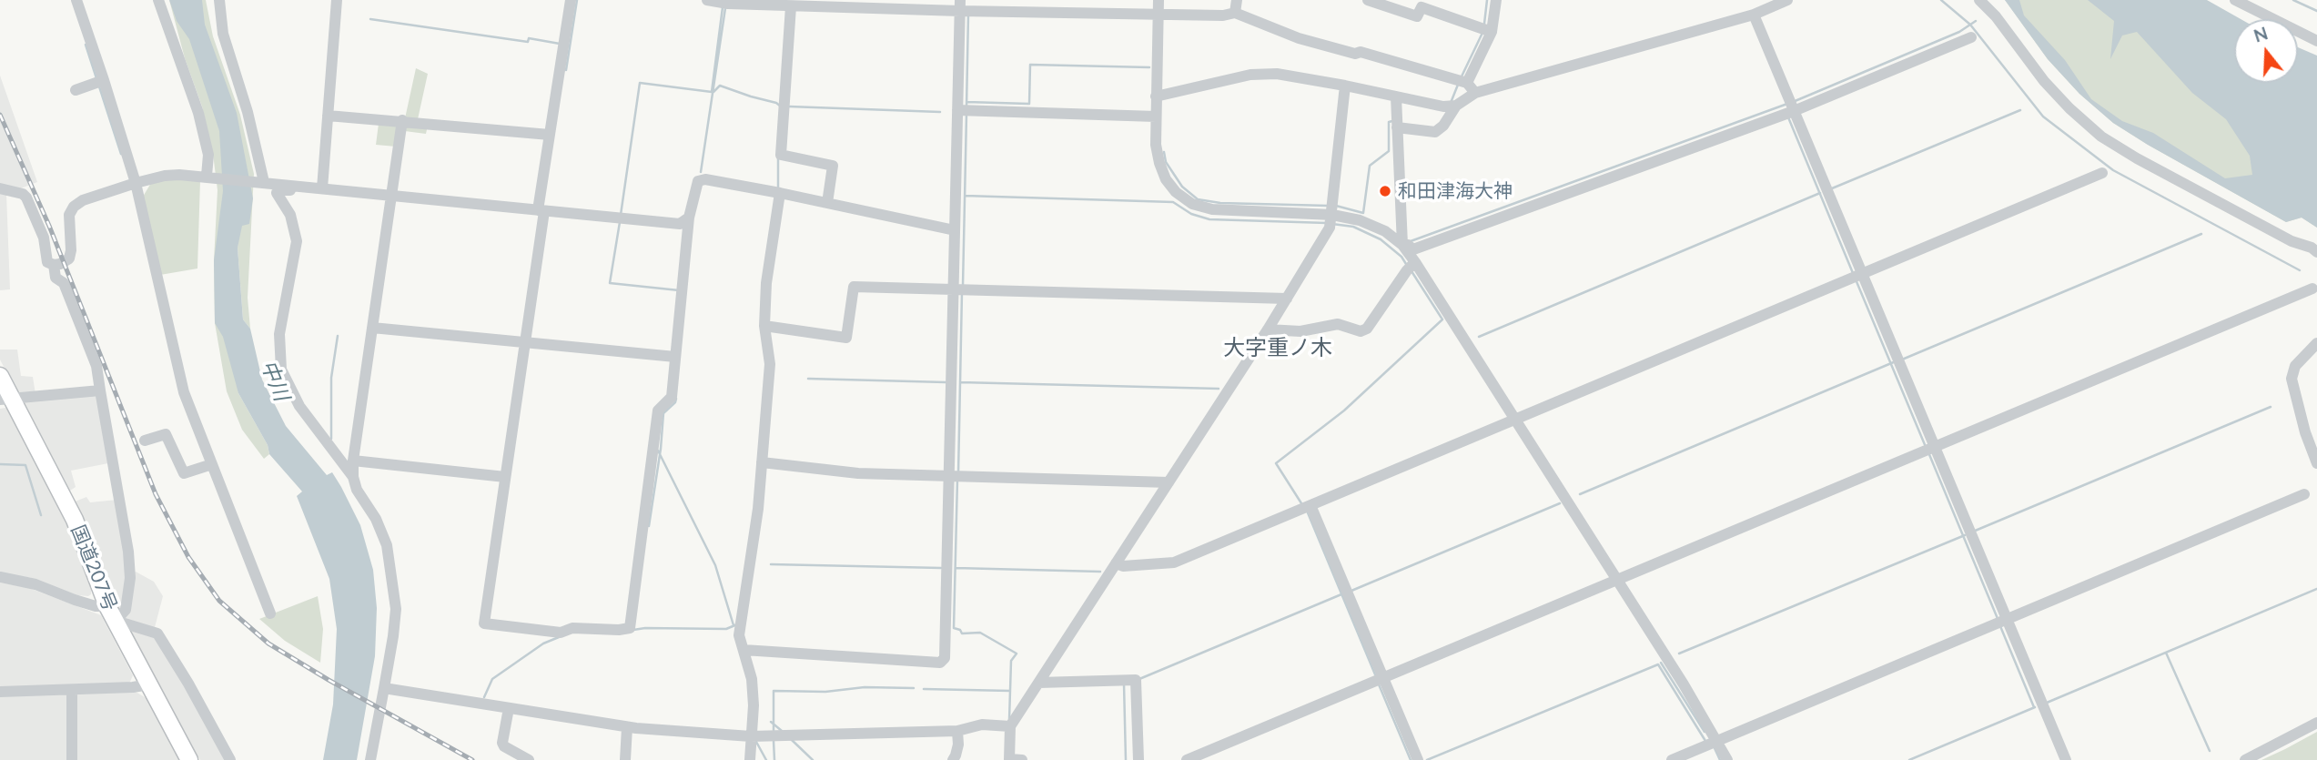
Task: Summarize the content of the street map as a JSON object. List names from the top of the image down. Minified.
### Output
{"streets":{"highway":["国道207号"]},"districts":["大字重ノ木"],"water":["中川"],"places":["和田津海大神"],"north":"top"}
